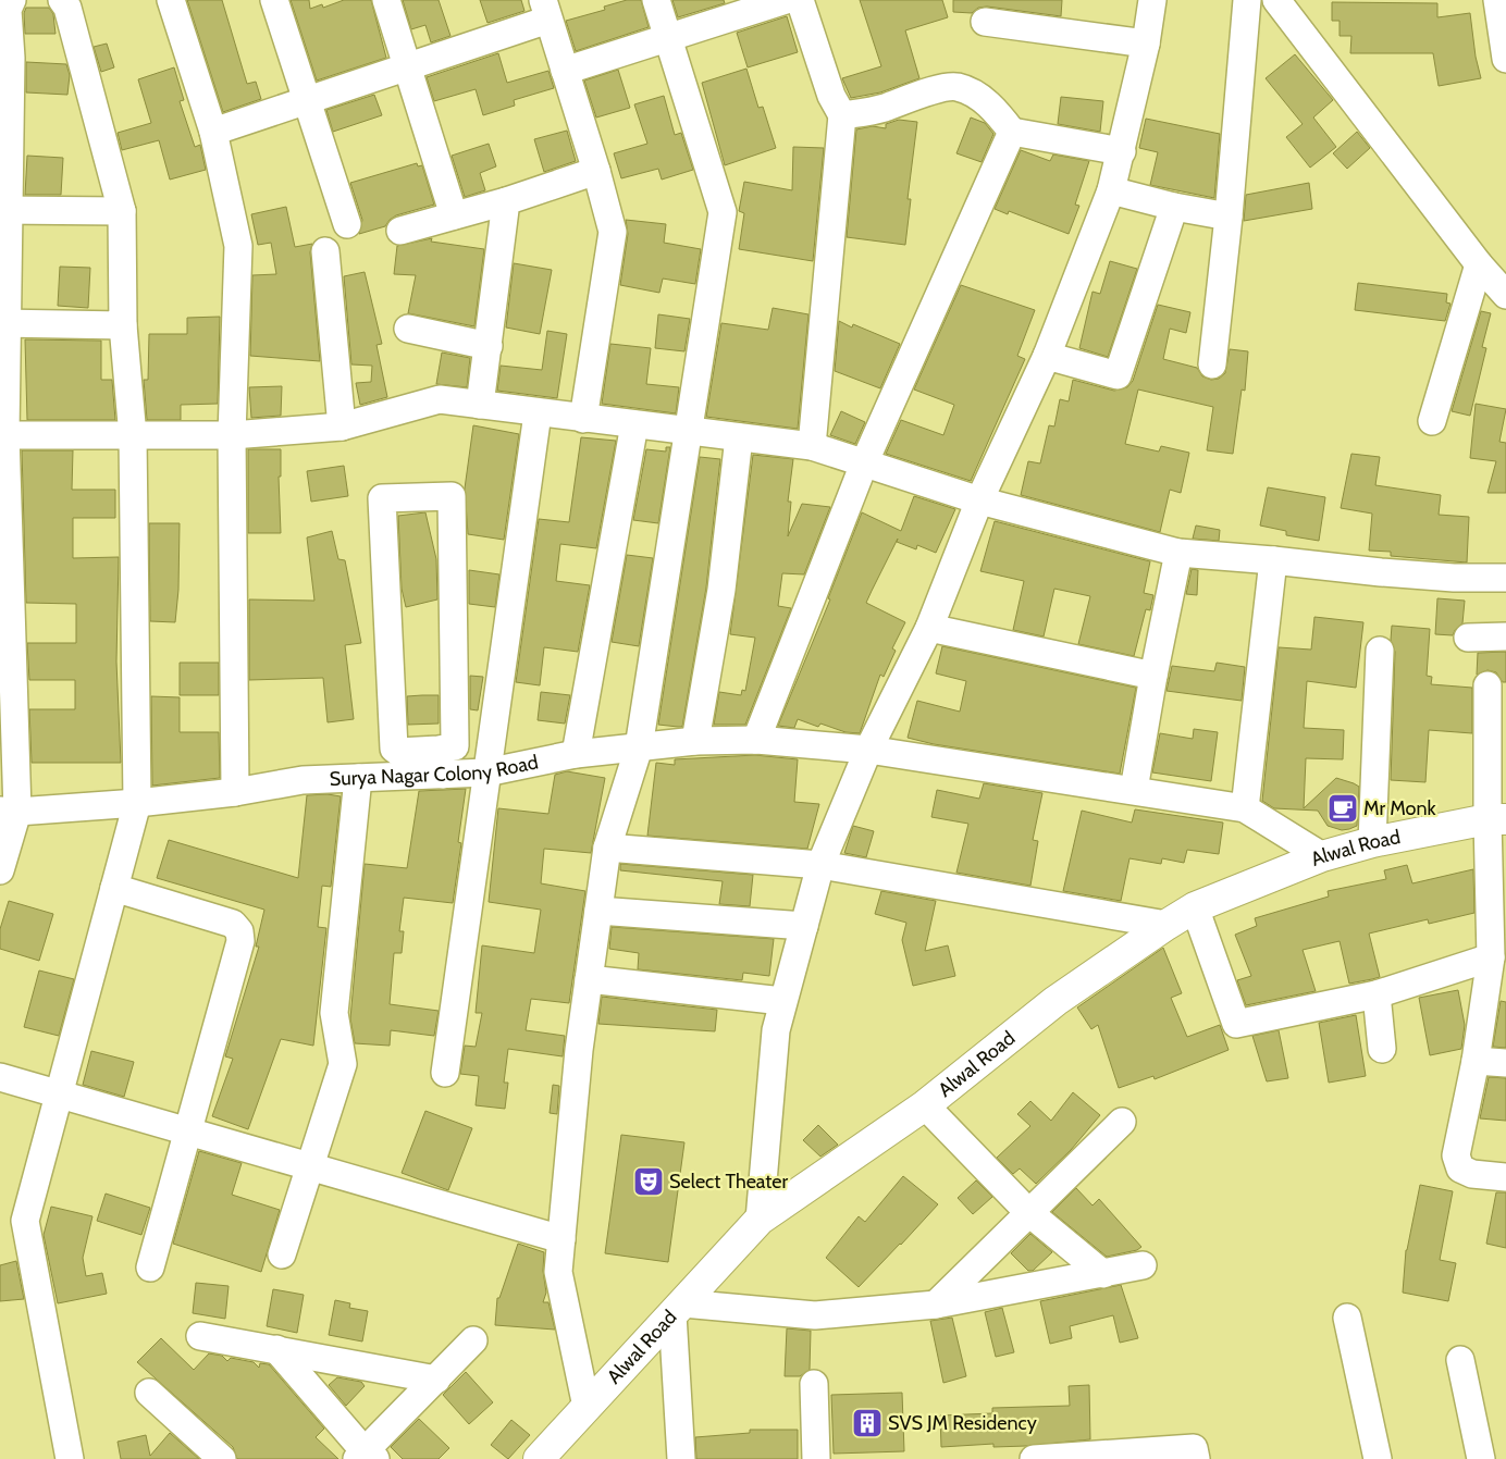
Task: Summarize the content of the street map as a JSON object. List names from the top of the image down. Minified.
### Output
{"streets":{"main road":["Alwal Road"],"street":["Surya Nagar Colony Road"]},"places":{"cafe":["Mr Monk"],"theatre":["Select Theater"],"building":["SVS JM Residency"]}}
